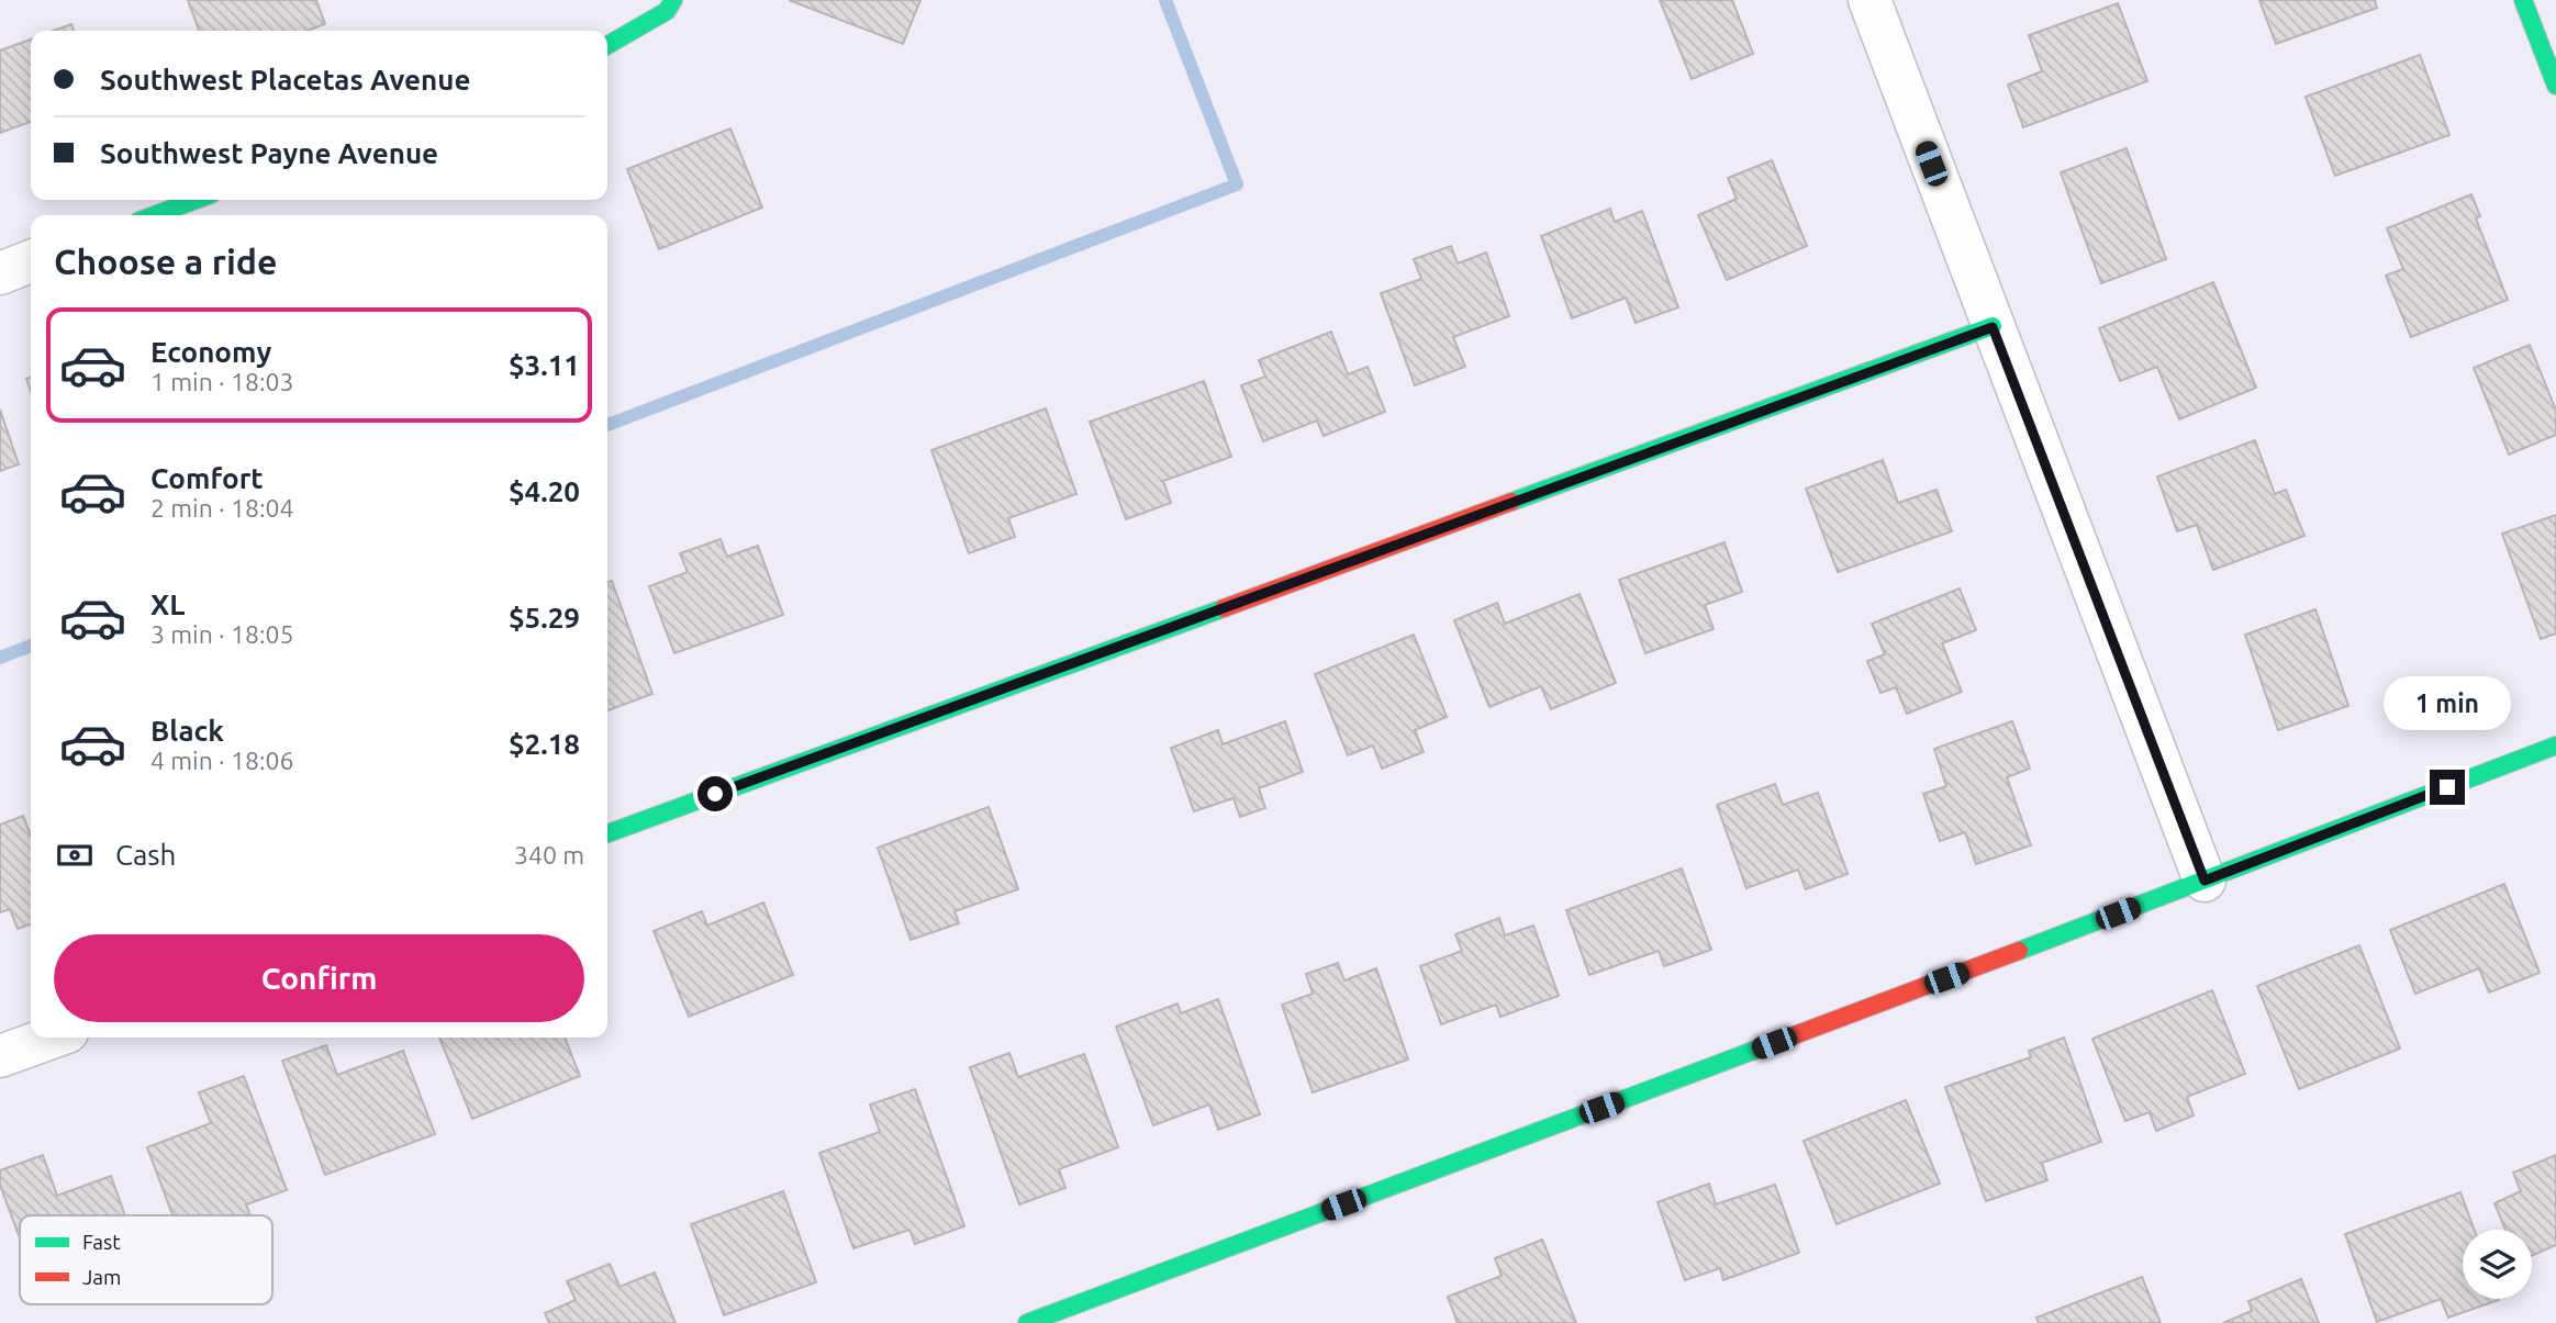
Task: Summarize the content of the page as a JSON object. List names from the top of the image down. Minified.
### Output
{"legend":["Fast","Jam"],"page":{"banner":["Southwest Placetas Avenue","Southwest Payne Avenue"],"heading":"Choose a ride","list":[{"name":"Economy","note":"1 min · 18:03","value":"$3.11"},{"name":"Comfort","note":"2 min · 18:04","value":"$4.20"},{"name":"XL","note":"3 min · 18:05","value":"$5.29"},{"name":"Black","note":"4 min · 18:06","value":"$2.18"}],"bubble":"1 min","pay":["Cash","340 m"],"buttons":"Confirm"}}
